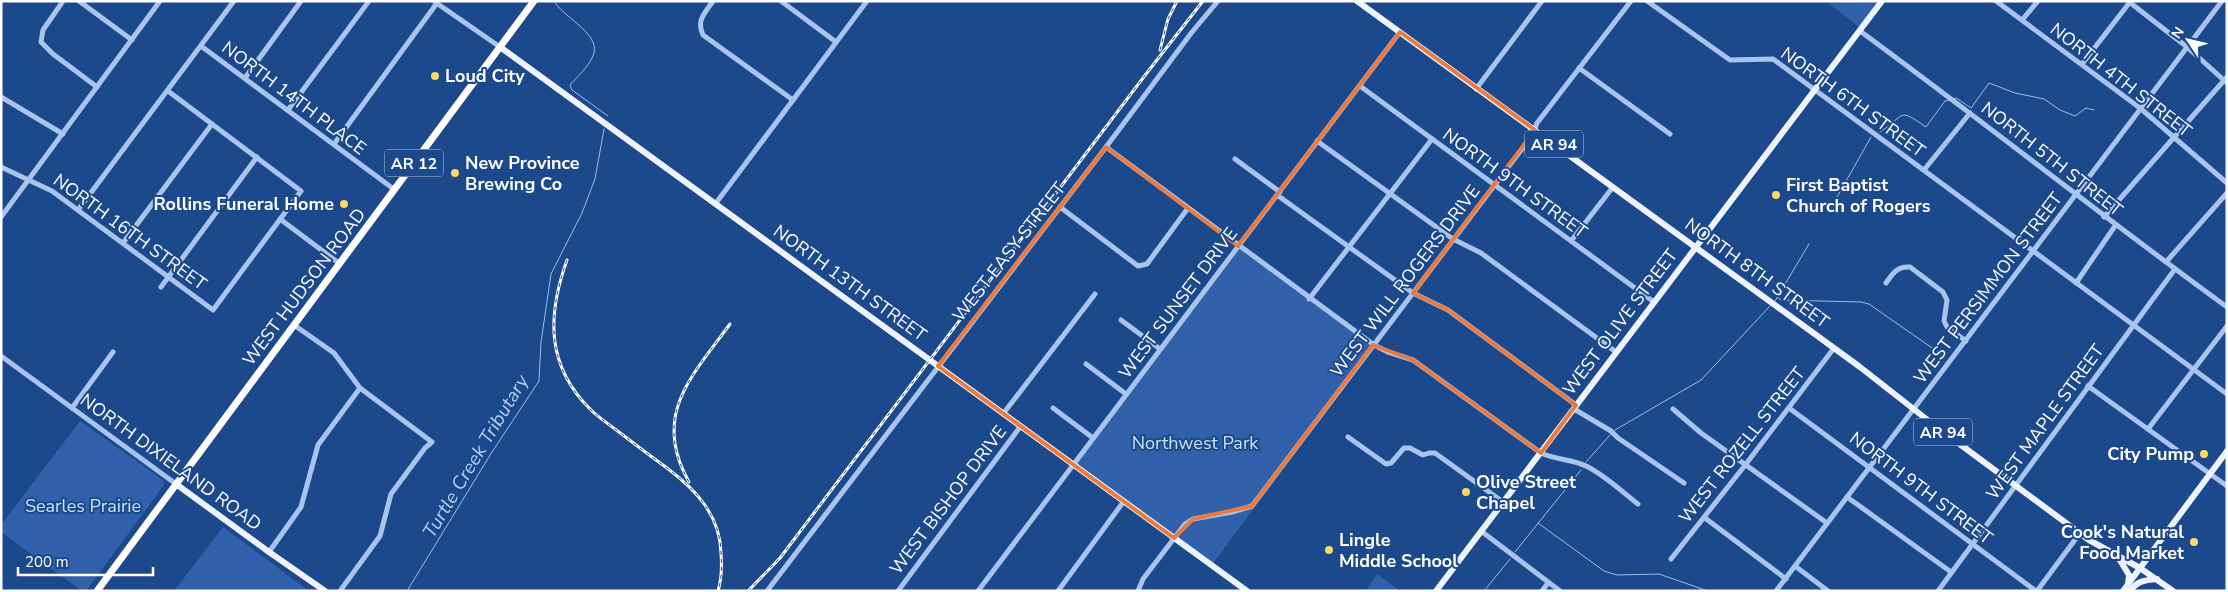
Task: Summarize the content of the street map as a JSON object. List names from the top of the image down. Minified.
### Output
{"streets":{"highway":["AR 12","WEST HUDSON ROAD"],"main road":["AR 94","NORTH 8TH STREET","NORTH 13TH STREET","WEST OLIVE STREET","NORTH DIXIELAND ROAD"],"street":["NORTH 4TH STREET","NORTH 14TH PLACE","NORTH 6TH STREET","NORTH 5TH STREET","NORTH 9TH STREET","NORTH 16TH STREET","WEST EASY STREET","WEST WILL ROGERS DRIVE","WEST PERSIMMON STREET","WEST SUNSET DRIVE","WEST MAPLE STREET","WEST ROZELL STREET","WEST BISHOP DRIVE"]},"crossings":[["NORTH 4TH STREET","WEST PERSIMMON STREET"],["NORTH 14TH PLACE","WEST HUDSON ROAD"],["NORTH 6TH STREET","WEST PERSIMMON STREET"],["NORTH 6TH STREET","WEST OLIVE STREET"],["NORTH 6TH STREET","WEST MAPLE STREET"],["NORTH 5TH STREET","WEST PERSIMMON STREET"],["NORTH 5TH STREET","WEST OLIVE STREET"],["NORTH 5TH STREET","WEST MAPLE STREET"],["NORTH 9TH STREET","WEST WILL ROGERS DRIVE"],["NORTH 9TH STREET","WEST PERSIMMON STREET"],["NORTH 9TH STREET","WEST SUNSET DRIVE"],["NORTH 9TH STREET","WEST OLIVE STREET"],["NORTH 9TH STREET","WEST MAPLE STREET"],["NORTH 9TH STREET","WEST ROZELL STREET"],["WEST EASY STREET","NORTH 13TH STREET"],["NORTH 8TH STREET","WEST WILL ROGERS DRIVE"],["NORTH 8TH STREET","WEST PERSIMMON STREET"],["NORTH 8TH STREET","WEST SUNSET DRIVE"],["NORTH 8TH STREET","WEST OLIVE STREET"],["NORTH 8TH STREET","WEST MAPLE STREET"],["NORTH 8TH STREET","WEST ROZELL STREET"],["WEST WILL ROGERS DRIVE","NORTH 13TH STREET"],["NORTH 13TH STREET","WEST HUDSON ROAD"],["NORTH 13TH STREET","WEST SUNSET DRIVE"],["NORTH 13TH STREET","WEST BISHOP DRIVE"],["WEST HUDSON ROAD","NORTH DIXIELAND ROAD"]],"water":["Turtle Creek Tributary"],"parks":["Northwest Park","Searles Prairie"],"places":["Loud City","New Province Brewing Co","First Baptist Church of Rogers","Rollins Funeral Home","City Pump","Olive Street Chapel","Cook's Natural Food Market","Lingle Middle School"],"scale_bar":"200 m","north":"top left"}
